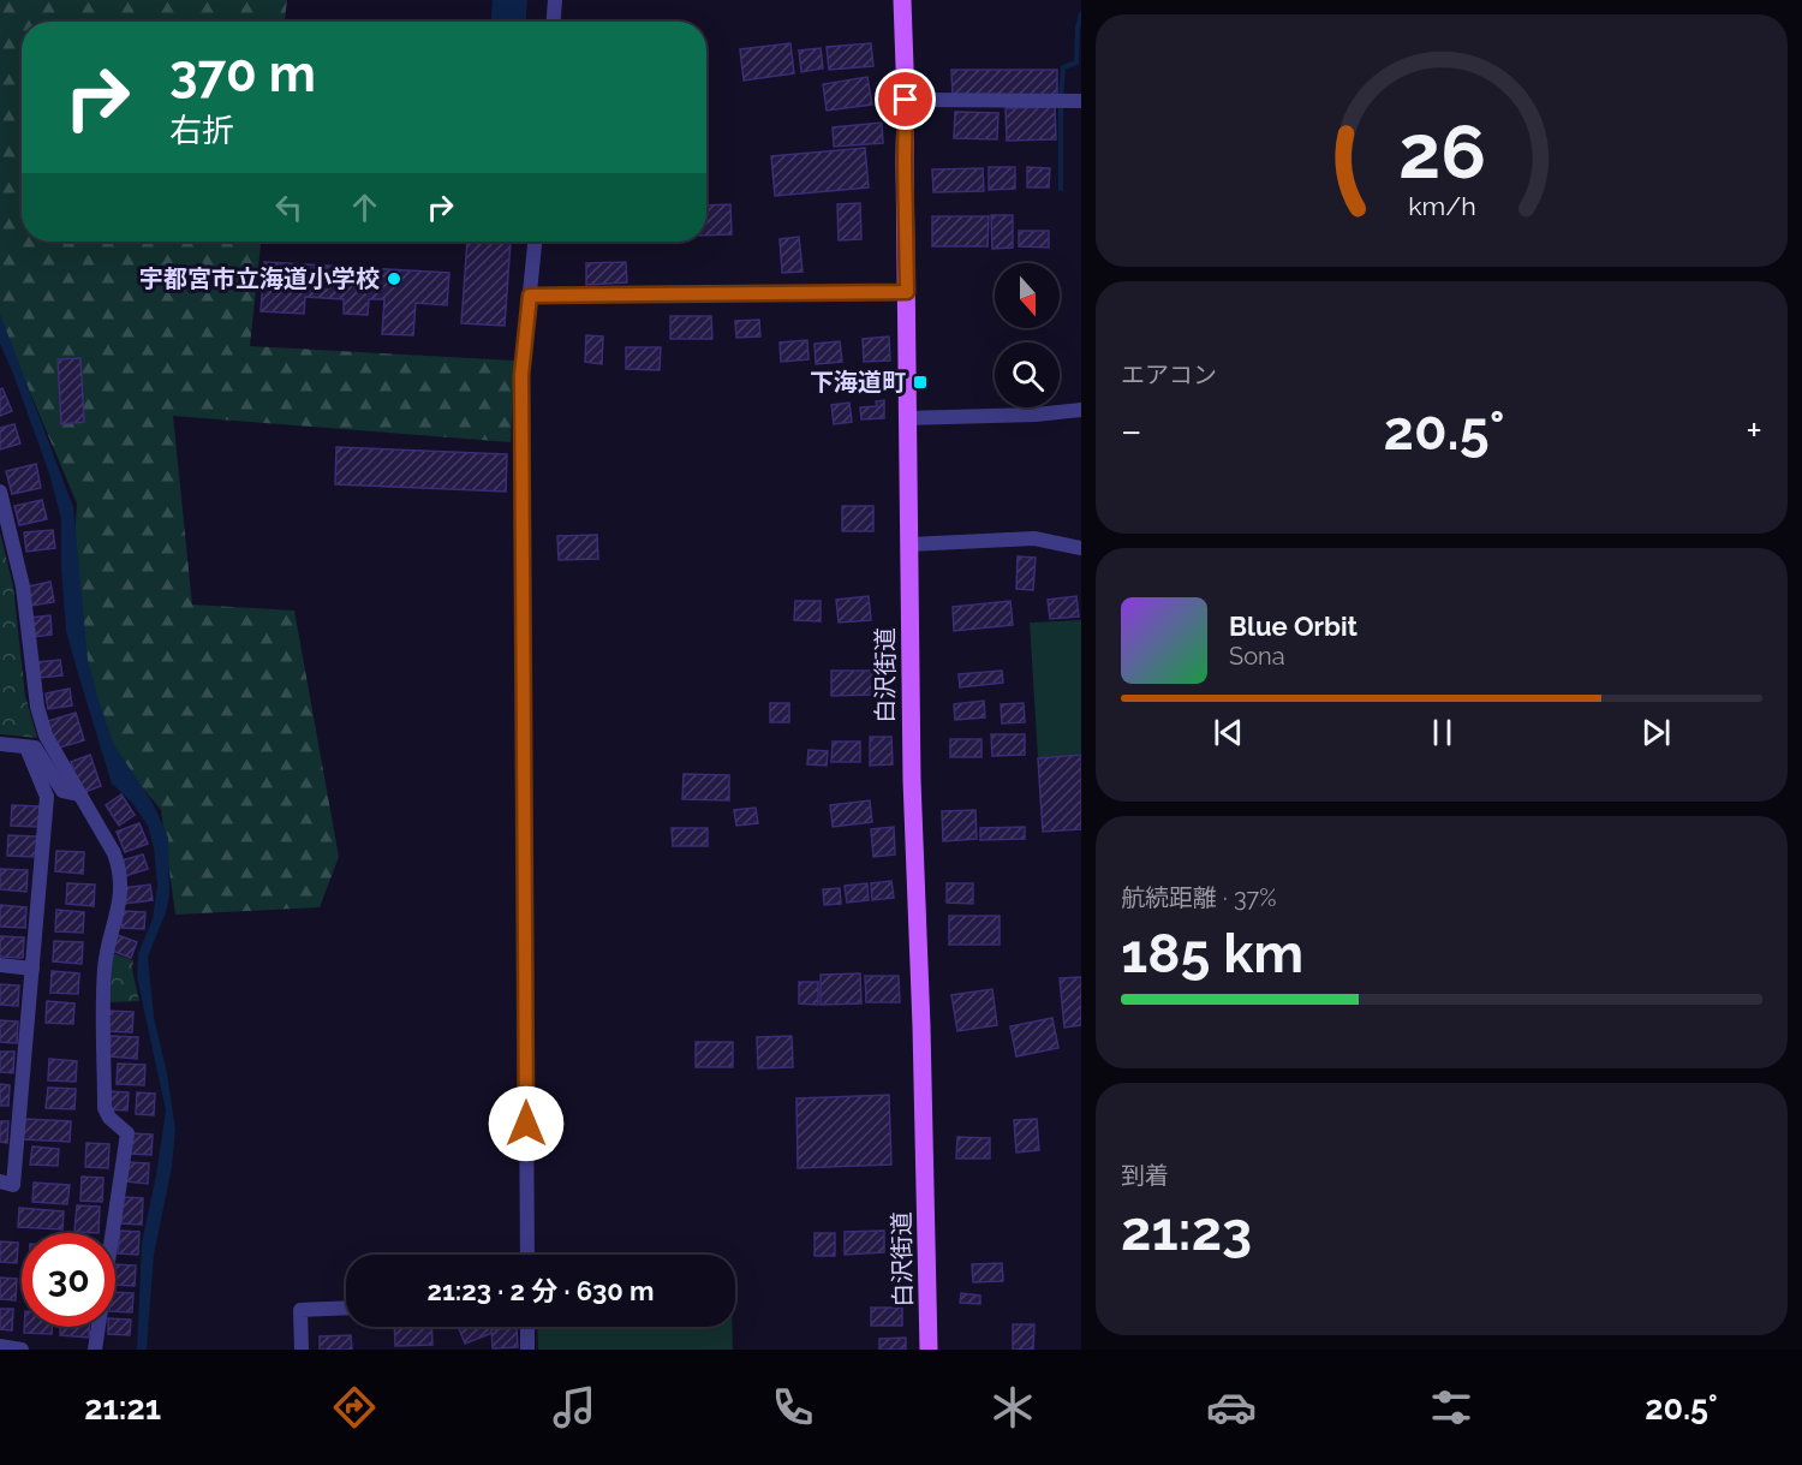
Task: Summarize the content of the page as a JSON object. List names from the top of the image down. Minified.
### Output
{"streets":{"main road":["白沢街道"]},"places":{"other":["宇都宮市立海道小学校"],"transit":["下海道町"]},"north":"bottom","page":{"turn":["370 m","右折"],"tile":["エアコン",["航続距離 · 37%","185 km"],["到着","21:23"]],"heat":["−","20.5°","+"],"song":["Blue Orbit","Sona"],"limit":"30","trip":"21:23 · 2 分 · 630 m","tabs":["21:21","20.5°"],"gauge":["26","km/h"]}}
